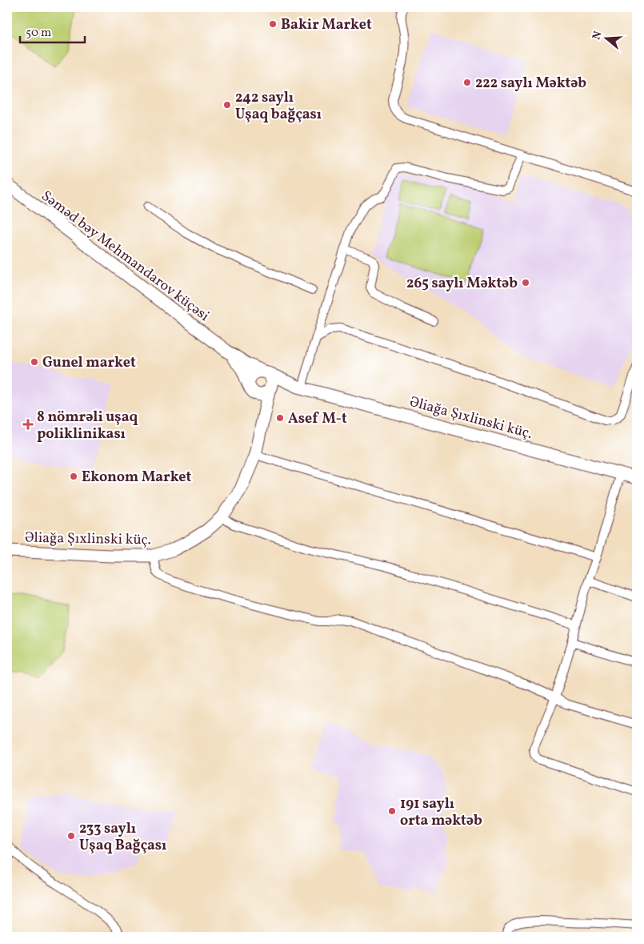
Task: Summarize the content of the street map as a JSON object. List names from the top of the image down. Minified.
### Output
{"streets":{"main road":["Səməd bəy Mehmandarov küçəsi","Əliağa Şıxlinski küç."]},"places":{"other":["Bakir Market","222 saylı Məktəb","242 saylı Uşaq bağçası","265 saylı Məktəb","Gunel market","Asef M-t","Ekonom Market","191 saylı orta məktəb","233 saylı Uşaq Bağçası"],"health":["8 nömrəli uşaq poliklinikası"]},"scale_bar":"50 m","north":"left"}
